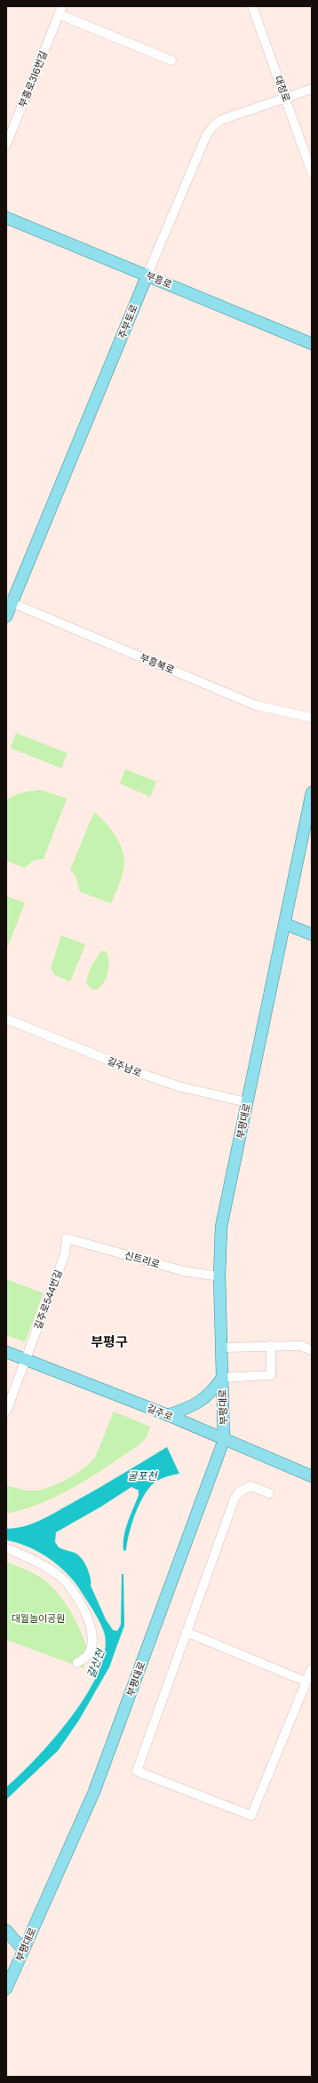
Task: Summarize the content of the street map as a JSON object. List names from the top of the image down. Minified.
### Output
{"streets":{"main road":["부흥로","주부토로","부평대로","길주로"],"street":["부흥로316번길","대정로","부흥북로","길주남로","신트리로","길주로544번길"]},"crossings":[["대정로","주부토로"],["부흥로","주부토로"],["주부토로","부흥북로"],["길주남로","부평대로"],["부평대로","신트리로"],["부평대로","길주로"],["신트리로","길주로544번길"],["길주로544번길","길주로"]],"districts":["부평구"],"water":["굴포천","갈산천"],"parks":["대월놀이공원"]}
